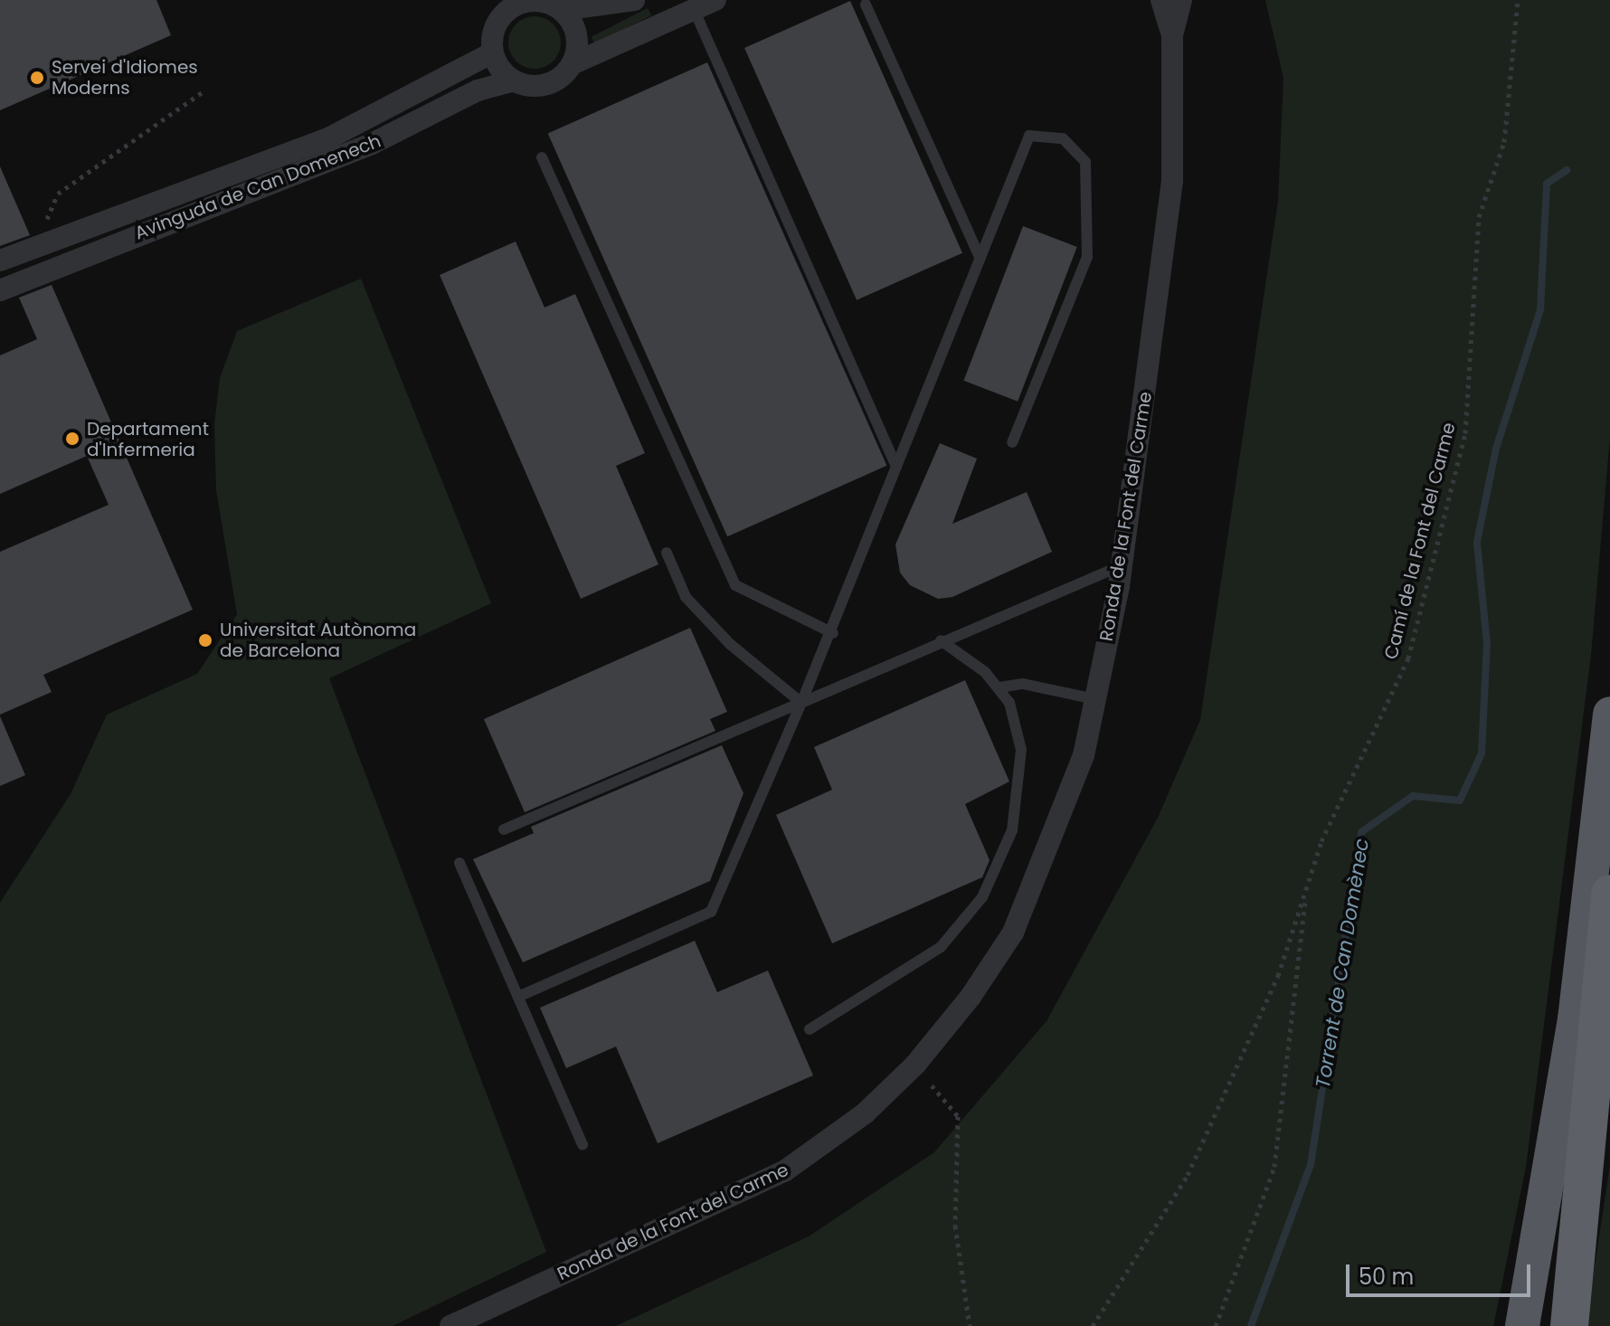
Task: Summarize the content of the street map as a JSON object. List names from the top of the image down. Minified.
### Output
{"streets":{"street":["Avinguda de Can Domenech","Ronda de la Font del Carme"],"path":["Camí de la Font del Carme"]},"water":["Torrent de Can Domènec"],"places":["Servei d'Idiomes Moderns","Departament d'Infermeria","Universitat Autònoma de Barcelona"],"scale_bar":"50 m"}
